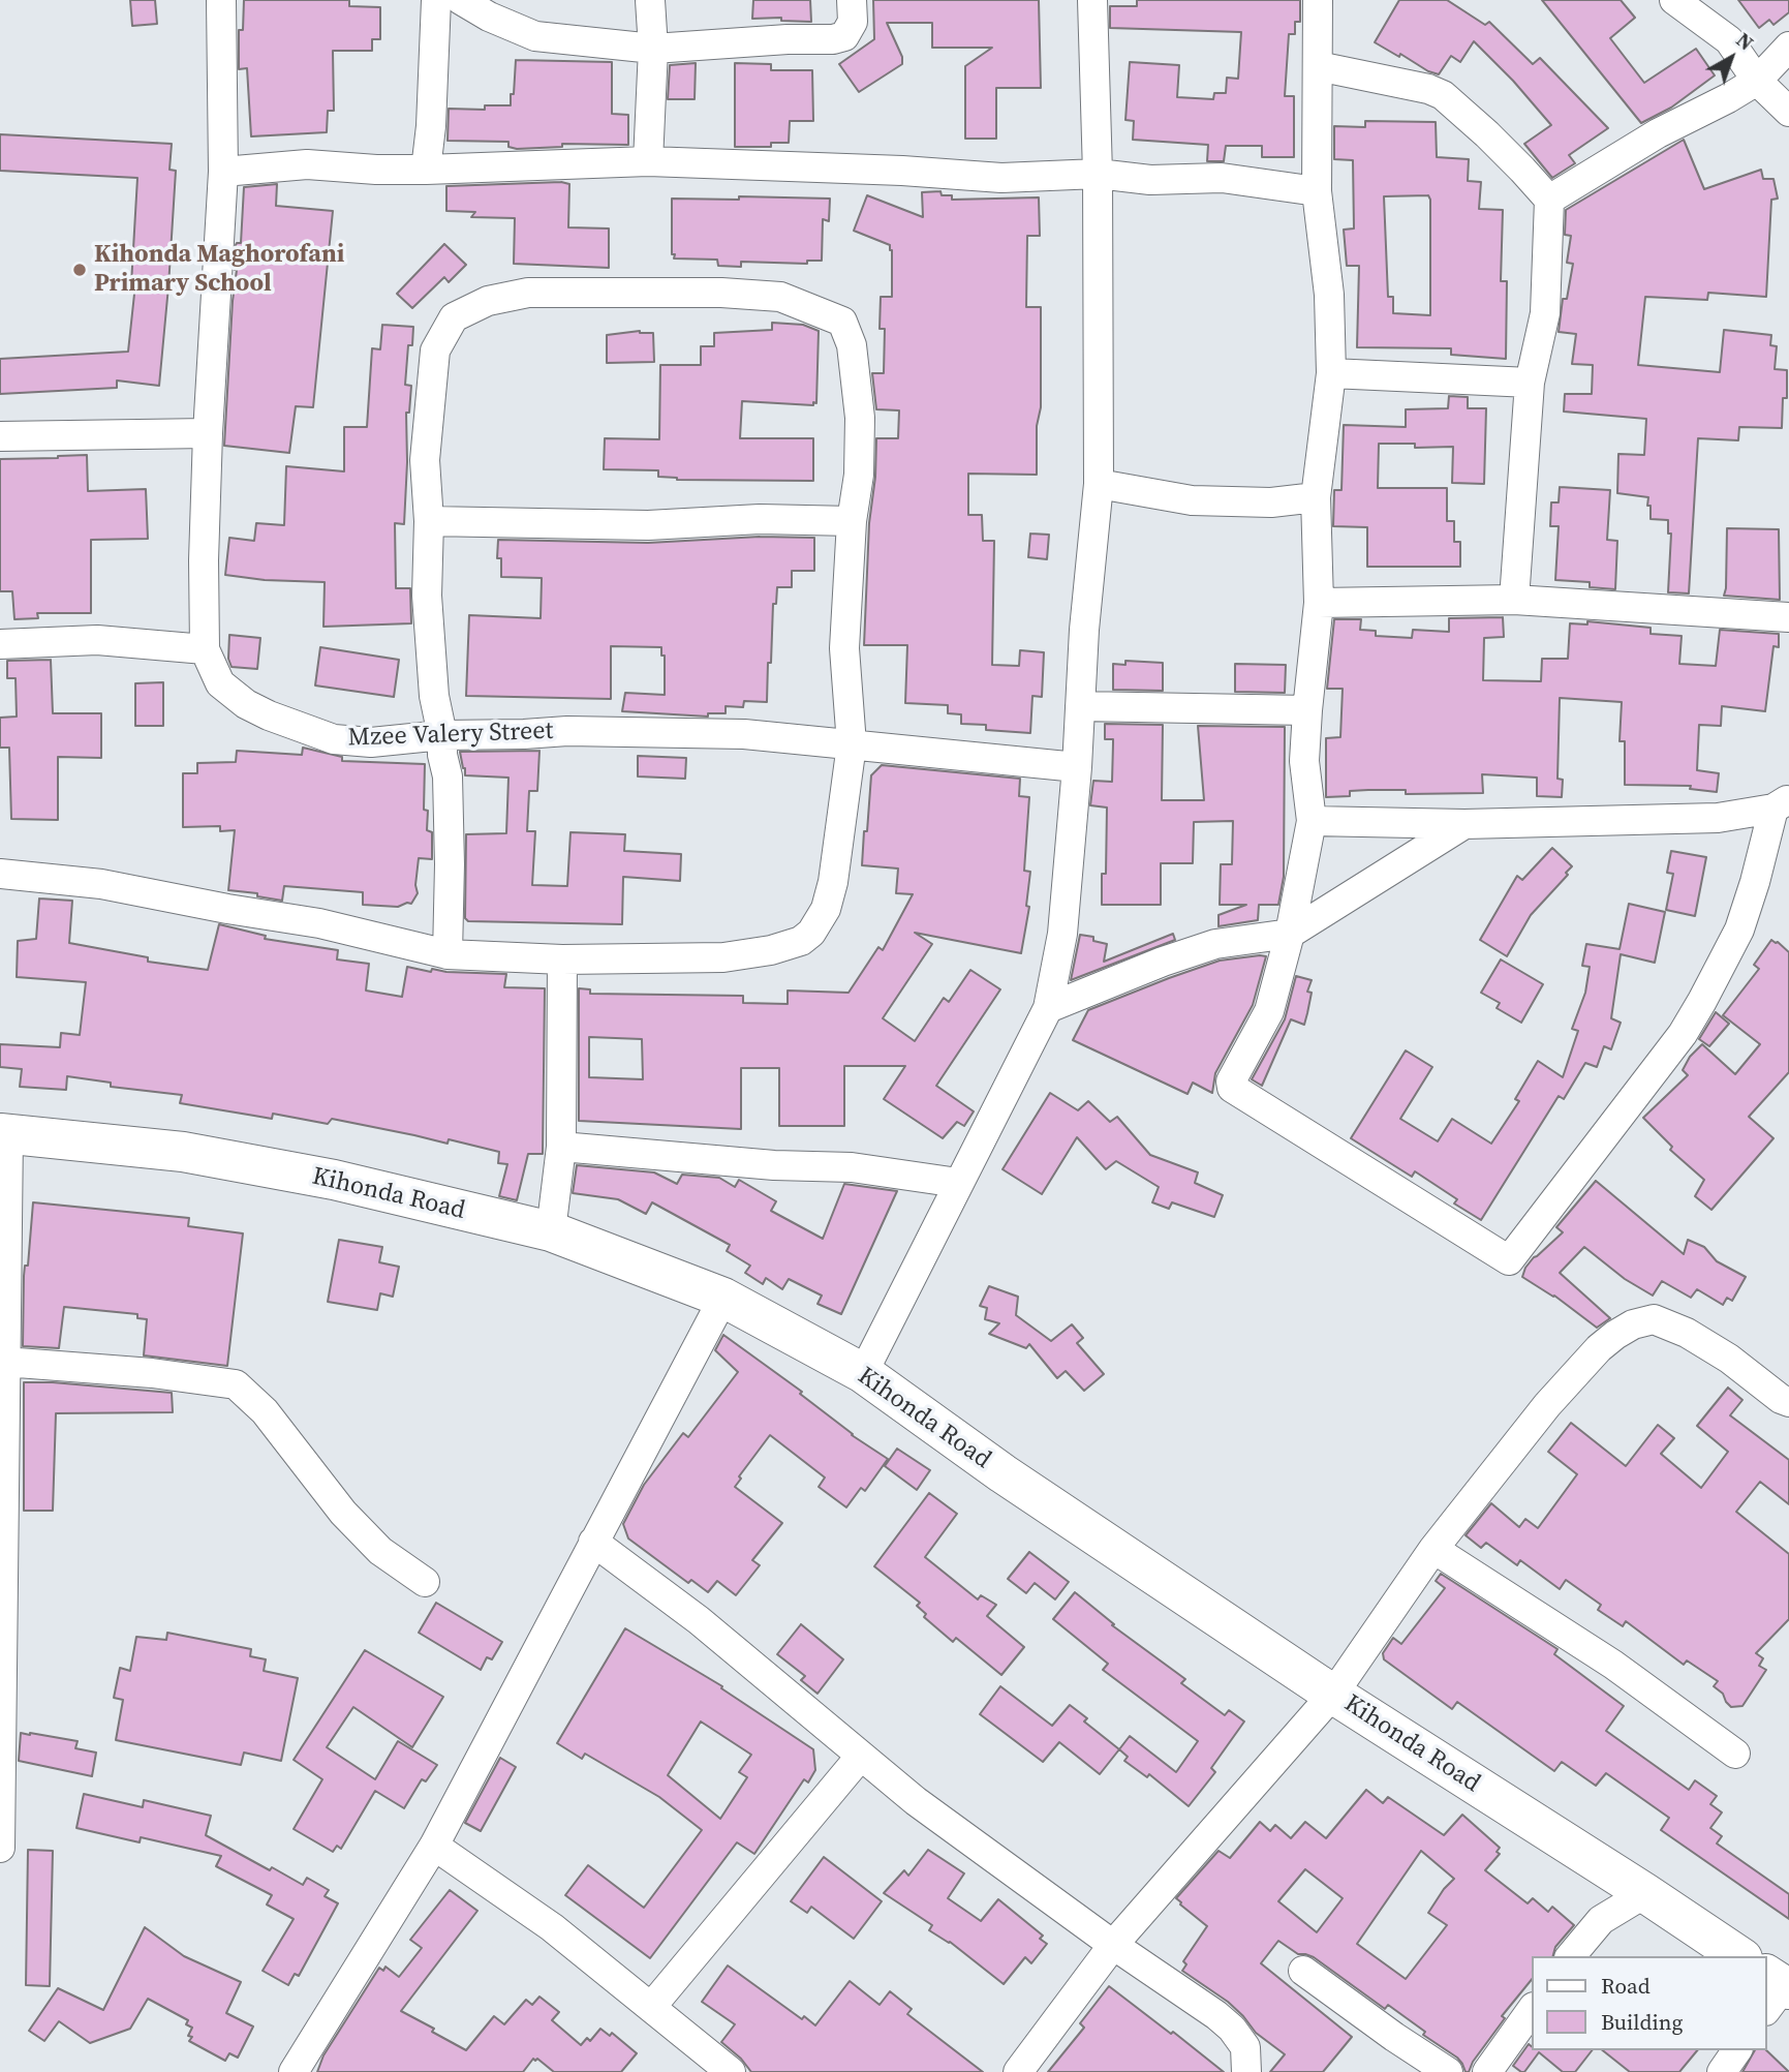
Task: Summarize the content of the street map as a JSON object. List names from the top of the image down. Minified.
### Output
{"streets":{"street":["Mzee Valery Street","Kihonda Road"]},"places":["Kihonda Maghorofani Primary School"],"legend":["Road","Building"],"north":"top right"}
